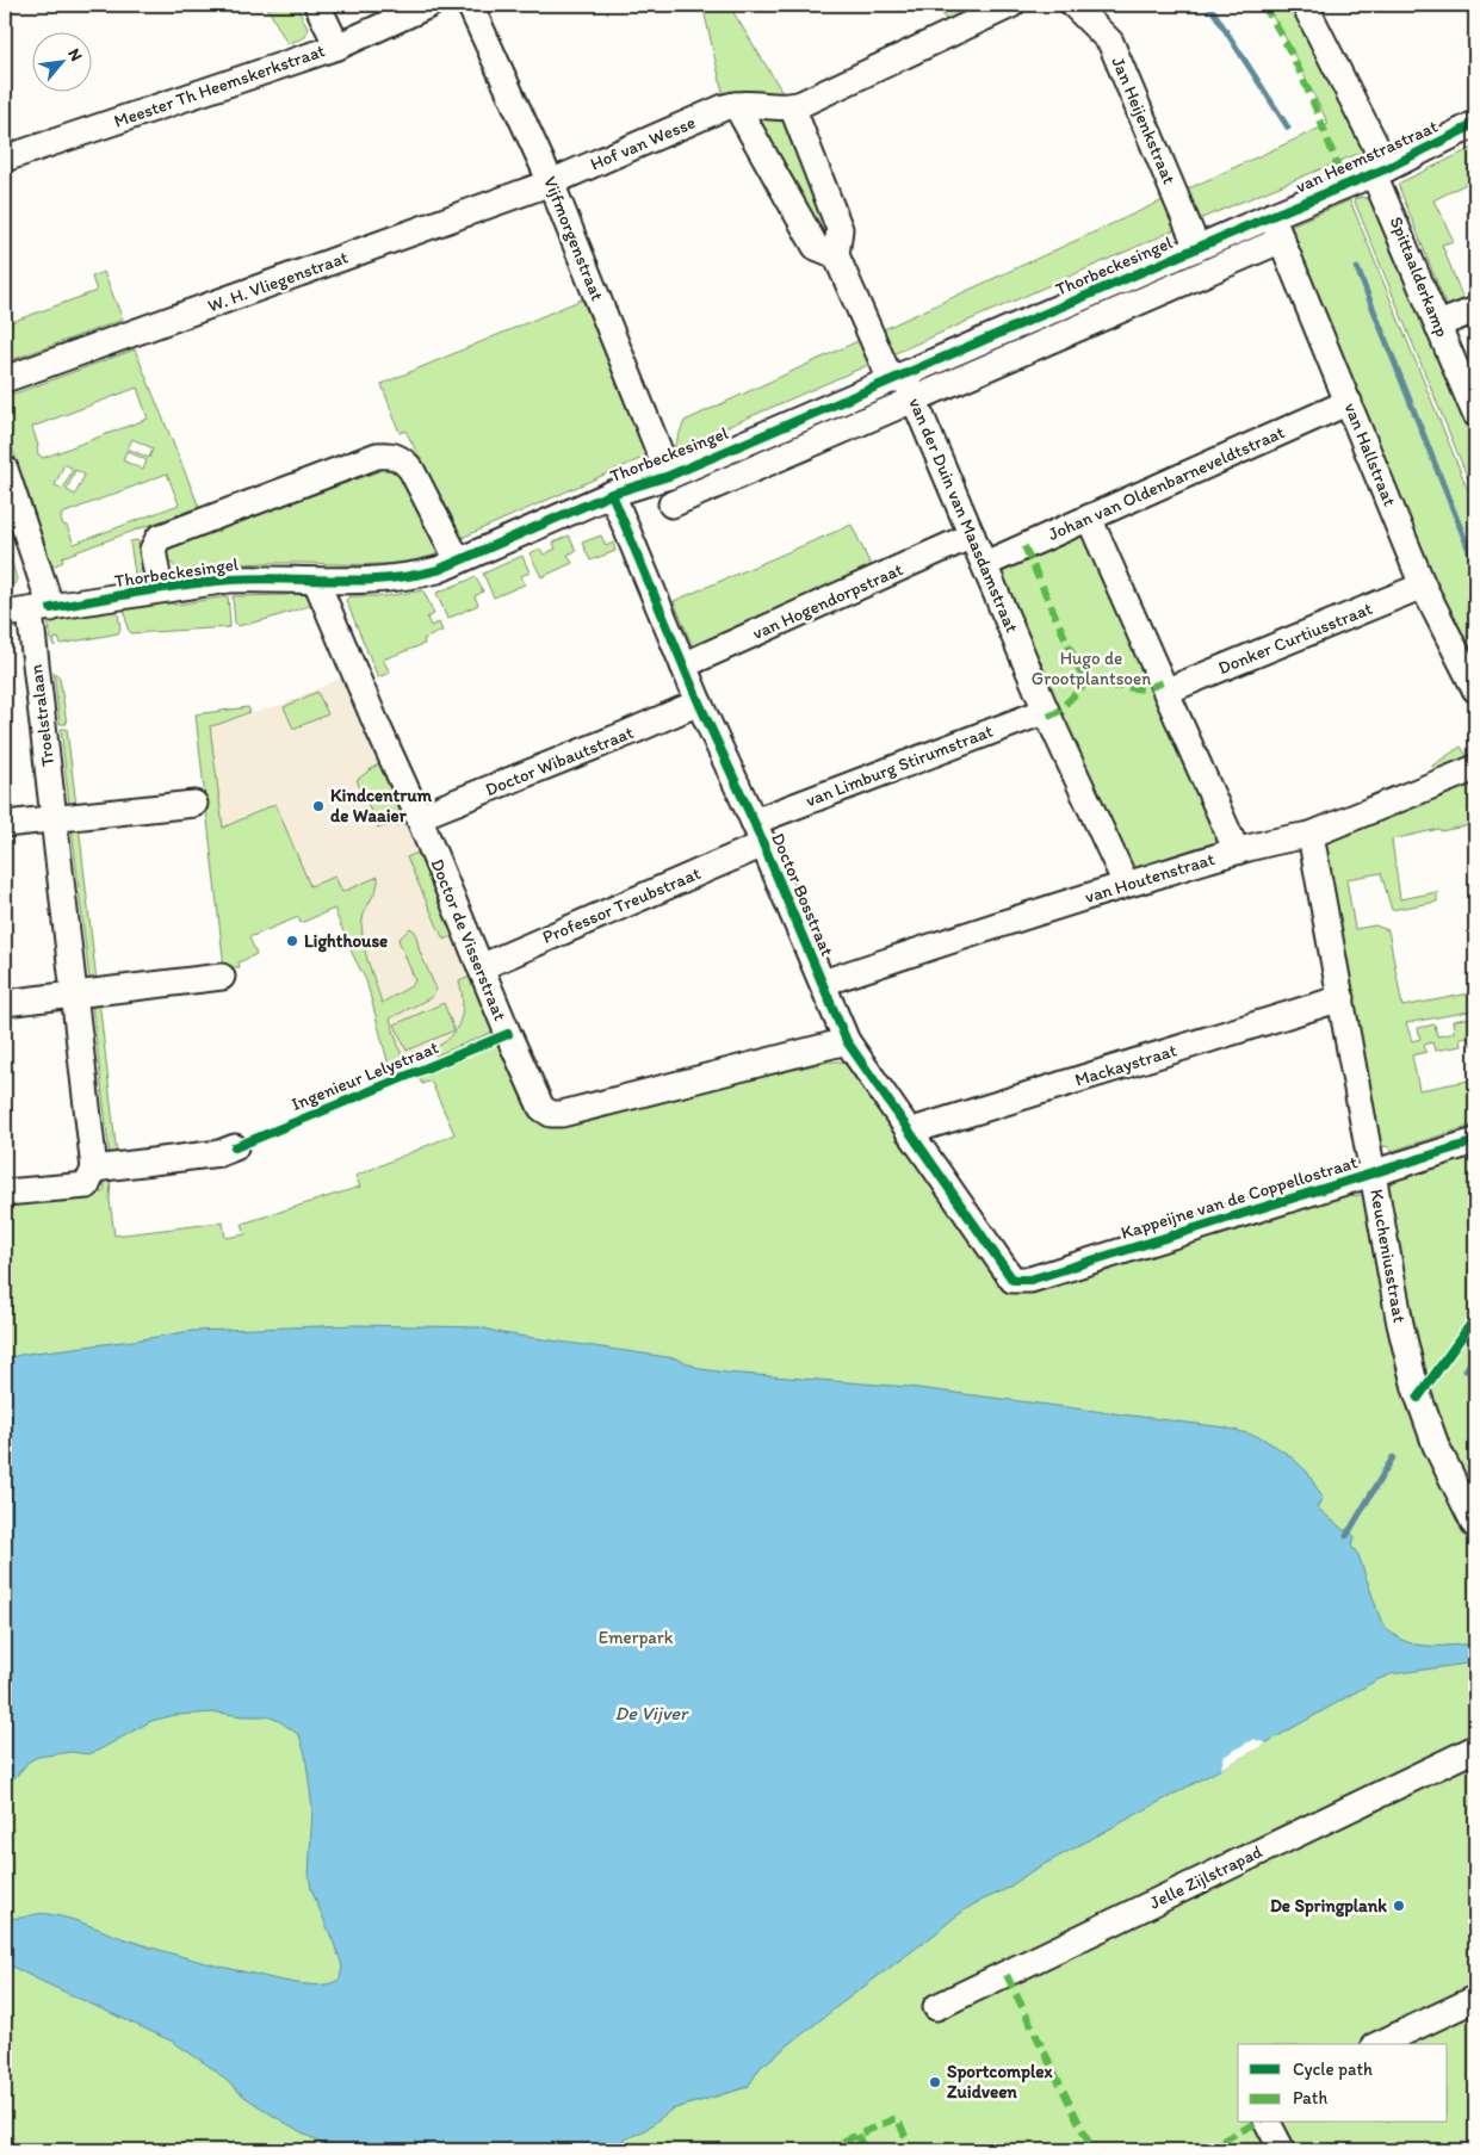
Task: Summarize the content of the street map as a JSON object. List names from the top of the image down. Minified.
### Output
{"streets":{"street":["Meester Th Heemskerkstraat","Jan Heijenkstraat","Hof van Wesse","van Heemstrastraat","Vijfmorgenstraat","Thorbeckesingel","Spittaalderkamp","W. H. Vliegenstraat","van Hallstraat","Johan van Oldenbarneveldtstraat","van der Duin van Maasdamstraat","van Hogendorpstraat","Donker Curtiusstraat","Troelstralaan","Doctor Wibautstraat","van Limburg Stirumstraat","van Houtenstraat","Doctor Bosstraat","Professor Treubstraat","Doctor de Visserstraat","Mackaystraat","Kappeijne van de Coppellostraat","Keucheniusstraat","Jelle Zijlstrapad"],"cycle path":["Ingenieur Lelystraat"]},"crossings":[["Jan Heijenkstraat","Thorbeckesingel"],["Hof van Wesse","Vijfmorgenstraat"],["Hof van Wesse","W. H. Vliegenstraat"],["van Heemstrastraat","Thorbeckesingel"],["van Heemstrastraat","Spittaalderkamp"],["van Heemstrastraat","van Hallstraat"],["Vijfmorgenstraat","Thorbeckesingel"],["Vijfmorgenstraat","W. H. Vliegenstraat"],["Thorbeckesingel","van Hallstraat"],["Thorbeckesingel","van der Duin van Maasdamstraat"],["Thorbeckesingel","Troelstralaan"],["Thorbeckesingel","Doctor Bosstraat"],["Thorbeckesingel","Doctor de Visserstraat"],["van Hallstraat","Johan van Oldenbarneveldtstraat"],["van Hallstraat","Donker Curtiusstraat"],["Johan van Oldenbarneveldtstraat","van der Duin van Maasdamstraat"],["van der Duin van Maasdamstraat","van Hogendorpstraat"],["van der Duin van Maasdamstraat","van Limburg Stirumstraat"],["van der Duin van Maasdamstraat","van Houtenstraat"],["van Hogendorpstraat","Doctor Bosstraat"],["Doctor Wibautstraat","Doctor Bosstraat"],["Doctor Wibautstraat","Doctor de Visserstraat"],["van Limburg Stirumstraat","Doctor Bosstraat"],["van Limburg Stirumstraat","Professor Treubstraat"],["van Houtenstraat","Doctor Bosstraat"],["van Houtenstraat","Keucheniusstraat"],["Doctor Bosstraat","Professor Treubstraat"],["Doctor Bosstraat","Doctor de Visserstraat"],["Doctor Bosstraat","Mackaystraat"],["Doctor Bosstraat","Kappeijne van de Coppellostraat"],["Professor Treubstraat","Doctor de Visserstraat"],["Mackaystraat","Keucheniusstraat"],["Kappeijne van de Coppellostraat","Keucheniusstraat"]],"water":["De Vijver"],"parks":["Hugo de Grootplantsoen","Emerpark"],"places":["Kindcentrum de Waaier","Lighthouse","De Springplank","Sportcomplex Zuidveen"],"legend":["Cycle path","Path"],"north":"top right"}
